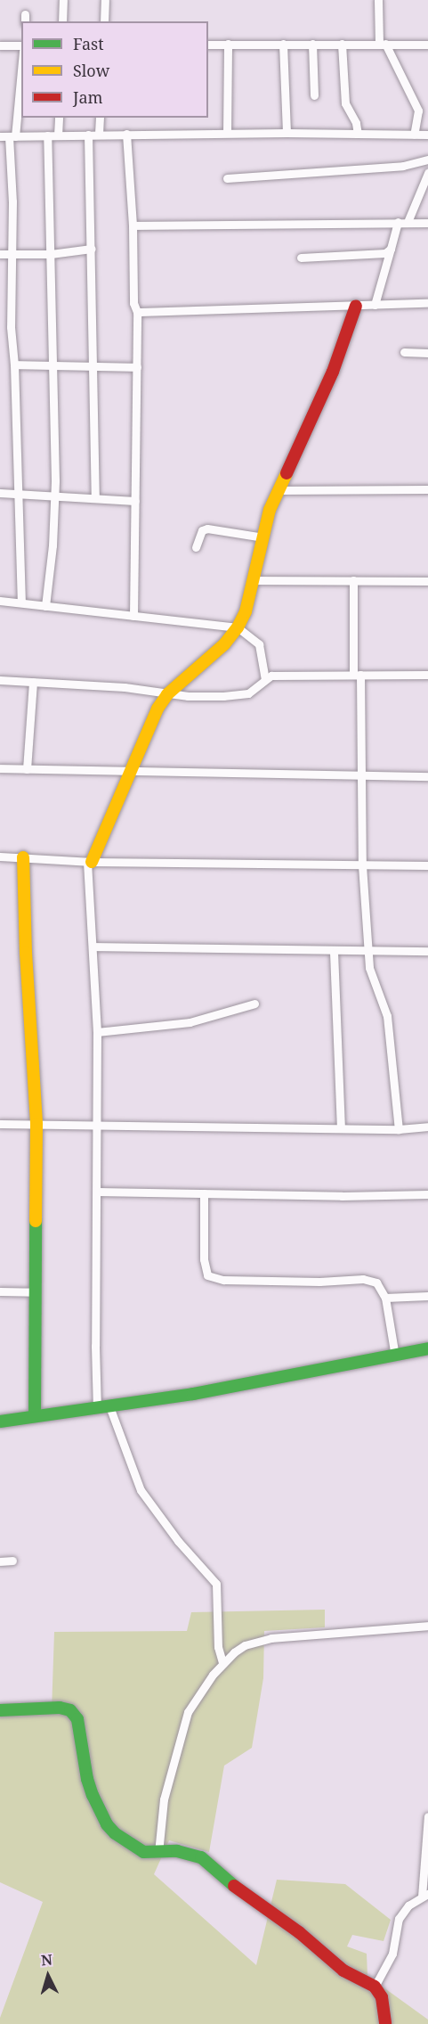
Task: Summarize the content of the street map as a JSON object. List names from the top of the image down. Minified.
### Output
{"legend":["Fast","Slow","Jam"],"north":"top"}
